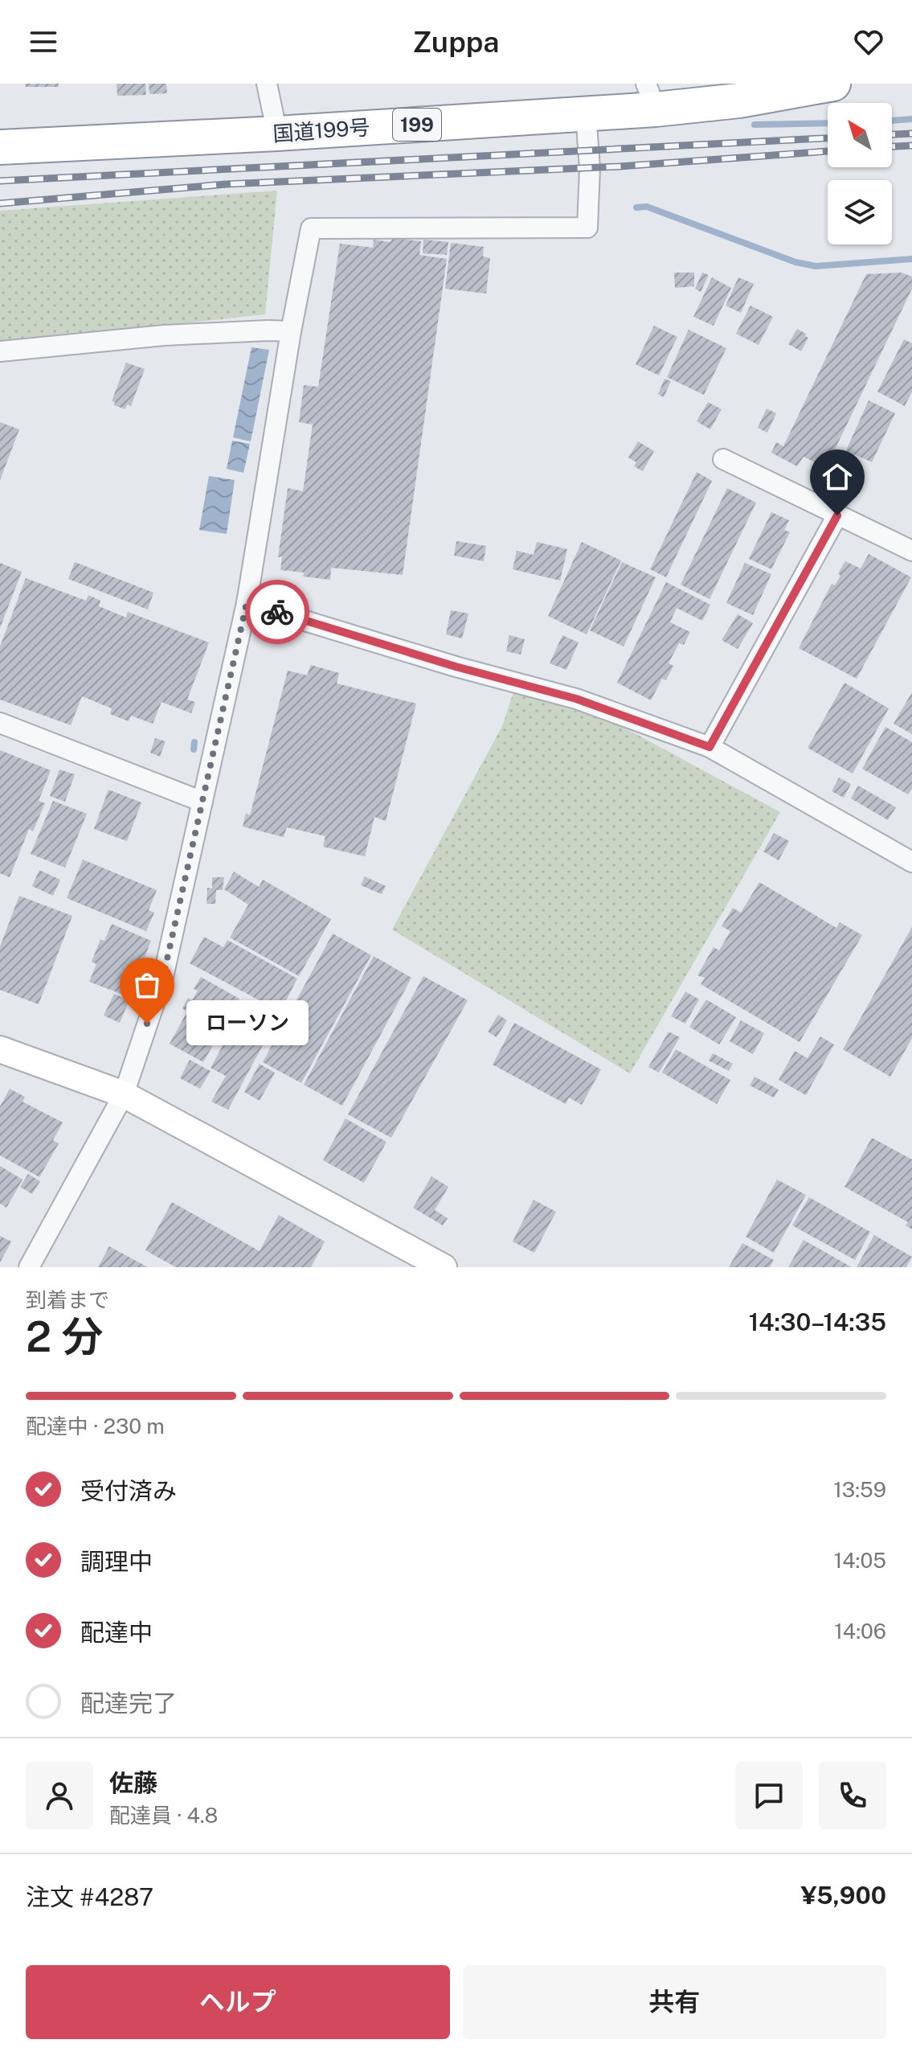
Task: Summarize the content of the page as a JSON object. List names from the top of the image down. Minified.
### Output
{"streets":{"highway":["199","国道199号"]},"places":["ローソン"],"north":"top left","page":{"header":"Zuppa","bubble":"ローソン","heading":["2 分","到着まで","14:30–14:35"],"panel":["佐藤","配達員 · 4.8","注文 #4287","¥5,900"],"bar":"配達中 · 230 m","list":[["受付済み","13:59"],["調理中","14:05"],["配達中","14:06"],"配達完了"],"buttons":["ヘルプ","共有"]}}
